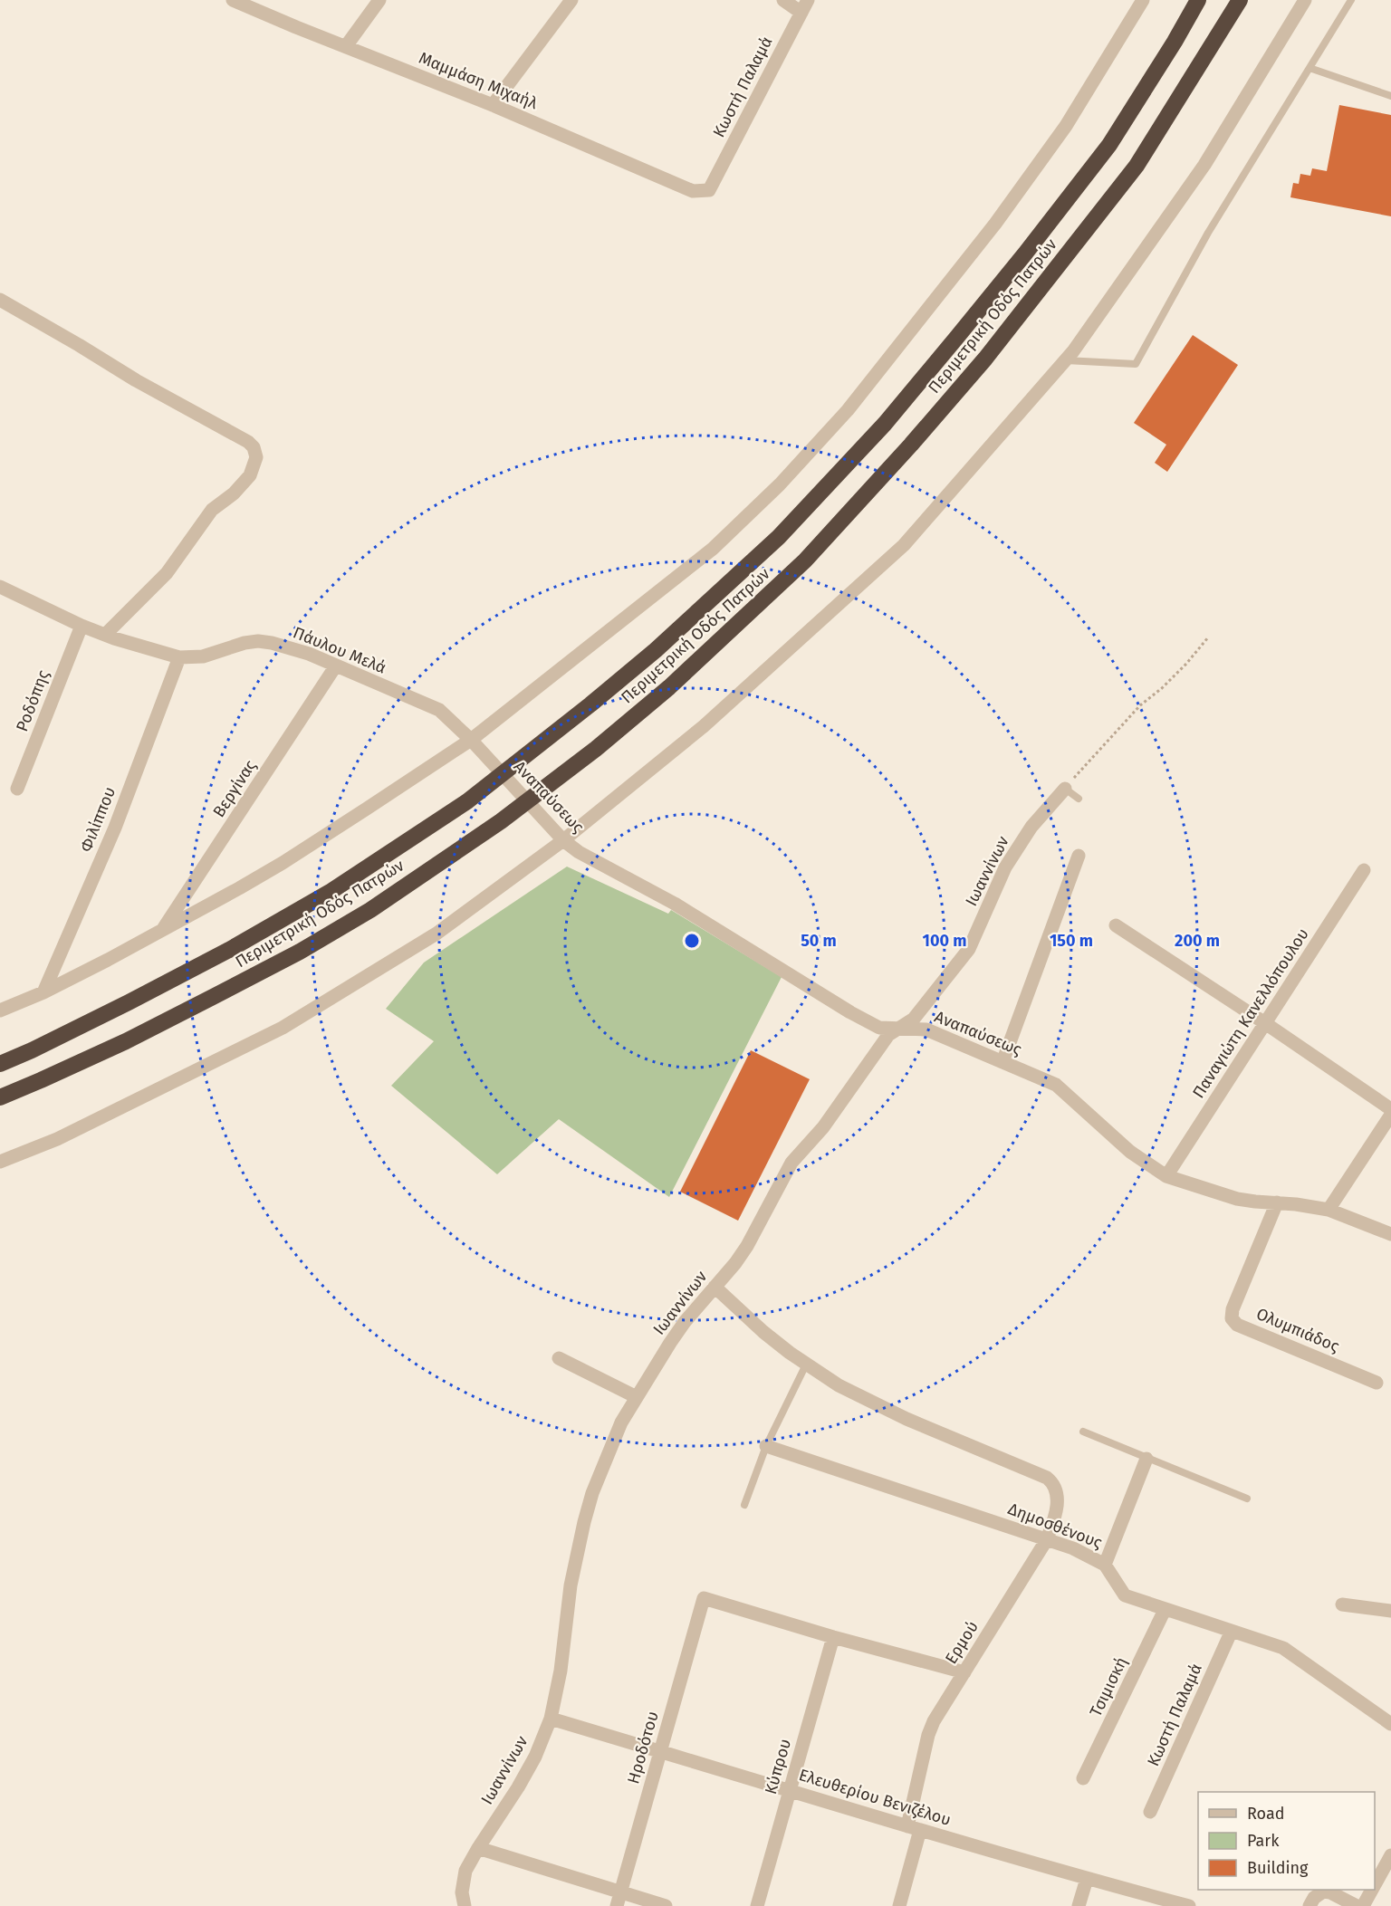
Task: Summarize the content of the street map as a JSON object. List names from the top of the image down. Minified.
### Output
{"streets":{"highway":["Περιμετρική Οδός Πατρών"],"street":["Μαμμάση Μιχαήλ","Κωστή Παλαμά","Πάυλου Μελά","Ροδόπης","Βεργίνας","Αναπαύσεως","Φιλίππου","Ιωαννίνων","Παναγιώτη Κανελλόπουλου","Ολυμπιάδος","Δημοσθένους","Ερμού","Τσιμισκή","Ηροδότου","Κύπρου","Ελευθερίου Βενιζέλου"]},"crossings":[["Μαμμάση Μιχαήλ","Κωστή Παλαμά"],["Κωστή Παλαμά","Δημοσθένους"],["Πάυλου Μελά","Ροδόπης"],["Πάυλου Μελά","Βεργίνας"],["Πάυλου Μελά","Αναπαύσεως"],["Πάυλου Μελά","Φιλίππου"],["Αναπαύσεως","Ιωαννίνων"],["Αναπαύσεως","Παναγιώτη Κανελλόπουλου"],["Αναπαύσεως","Ολυμπιάδος"],["Ιωαννίνων","Ελευθερίου Βενιζέλου"],["Δημοσθένους","Ερμού"],["Δημοσθένους","Τσιμισκή"],["Ερμού","Ελευθερίου Βενιζέλου"],["Ηροδότου","Κύπρου"],["Ηροδότου","Ελευθερίου Βενιζέλου"],["Κύπρου","Ελευθερίου Βενιζέλου"]],"legend":["Road","Park","Building"],"rings":["50 m","100 m","150 m","200 m"]}
